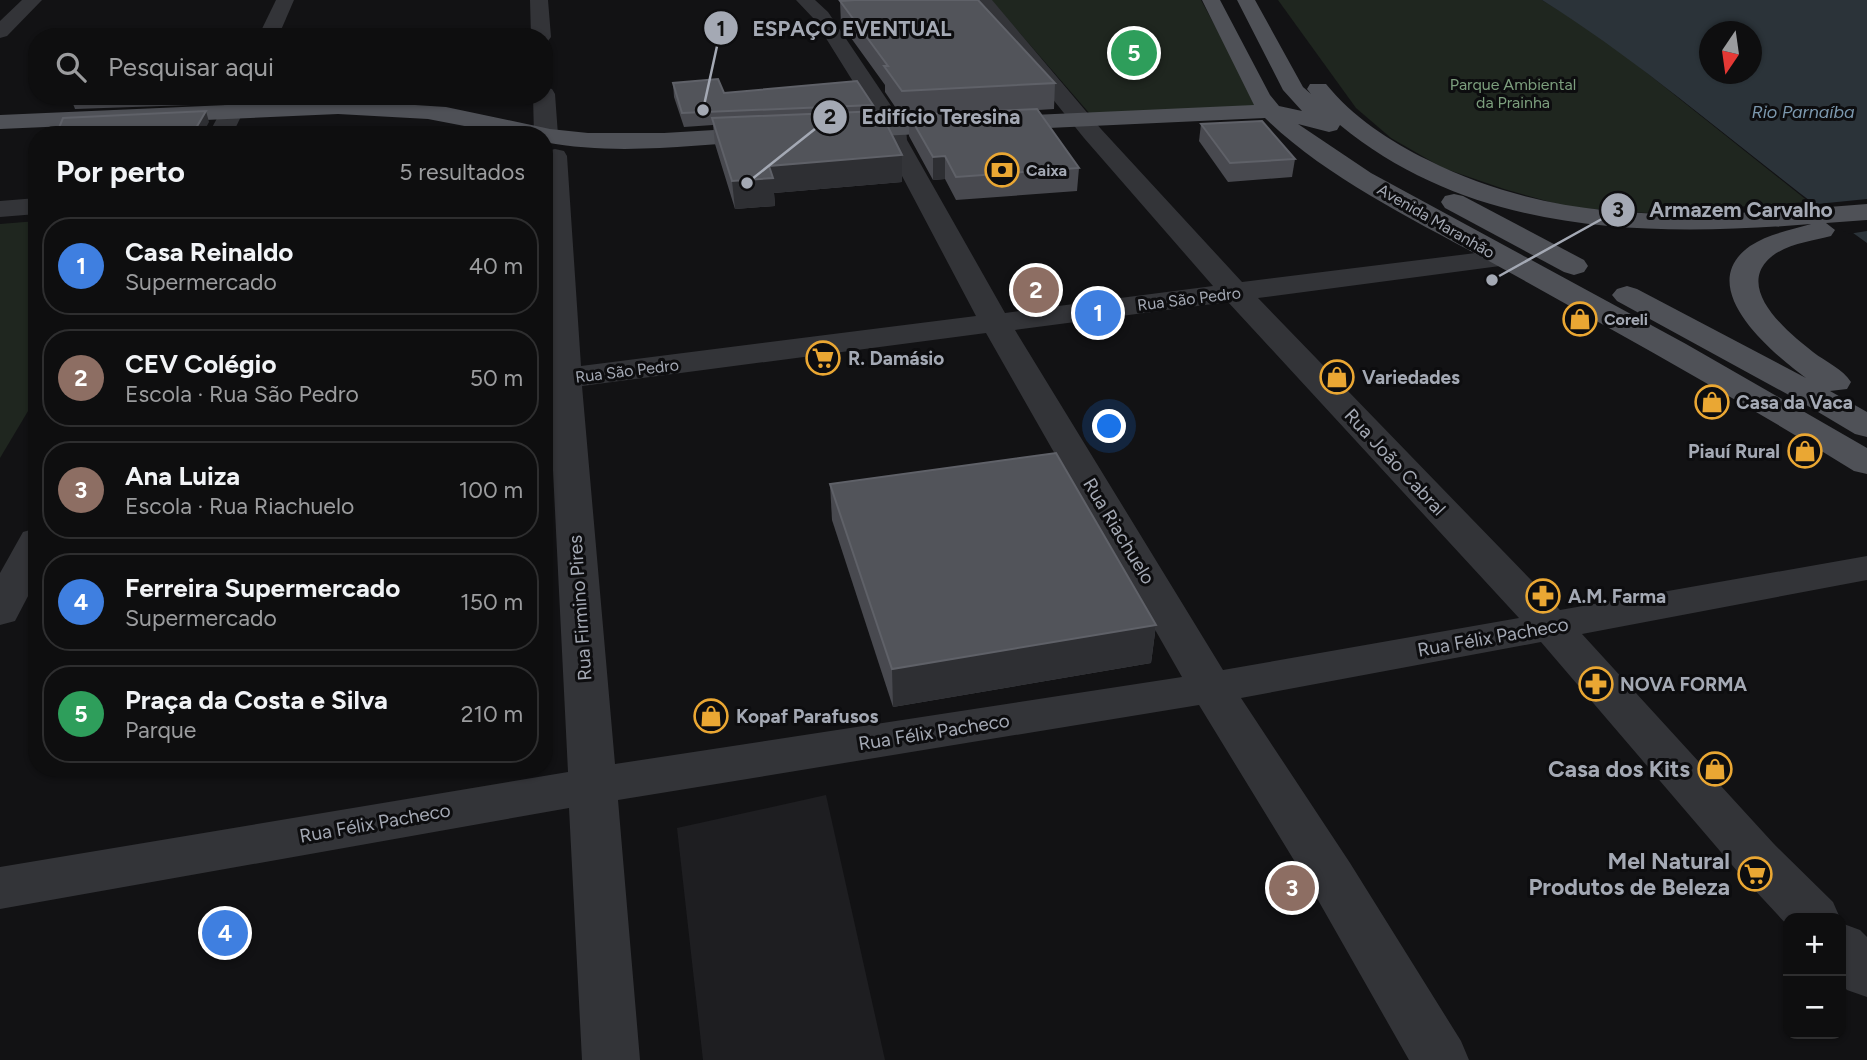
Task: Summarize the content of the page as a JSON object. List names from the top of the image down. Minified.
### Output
{"streets":{"main road":["Avenida Maranhão"],"street":["Rua São Pedro","Rua João Cabral","Rua Riachuelo","Rua Firmino Pires","Rua Félix Pacheco"]},"crossings":[["Avenida Maranhão","Rua São Pedro"],["Rua São Pedro","Rua João Cabral"],["Rua São Pedro","Rua Riachuelo"],["Rua São Pedro","Rua Firmino Pires"],["Rua João Cabral","Rua Félix Pacheco"],["Rua Riachuelo","Rua Félix Pacheco"],["Rua Firmino Pires","Rua Félix Pacheco"]],"water":["Rio Parnaíba"],"parks":["Parque Ambiental da Prainha"],"places":{"other":["ESPAÇO EVENTUAL","Edifício Teresina","Armazem Carvalho"],"bank":["Caixa"],"shop":["Coreli","Variedades","Casa da Vaca","Piauí Rural","Kopaf Parafusos","Casa dos Kits"],"supermarket":["R. Damásio","Mel Natural Produtos de Beleza"],"pharmacy":["A.M. Farma","NOVA FORMA"]},"north":"bottom","page":{"pins":["5","2","1","3","4"],"search":"Pesquisar aqui","heading":["Por perto","5 resultados"],"list":[{"mark":"1","name":"Casa Reinaldo","note":"Supermercado","value":"40 m"},{"mark":"2","name":"CEV Colégio","note":"Escola · Rua São Pedro","value":"50 m"},{"mark":"3","name":"Ana Luiza","note":"Escola · Rua Riachuelo","value":"100 m"},{"mark":"4","name":"Ferreira Supermercado","note":"Supermercado","value":"150 m"},{"mark":"5","name":"Praça da Costa e Silva","note":"Parque","value":"210 m"}],"map_buttons":["+","−"]}}
